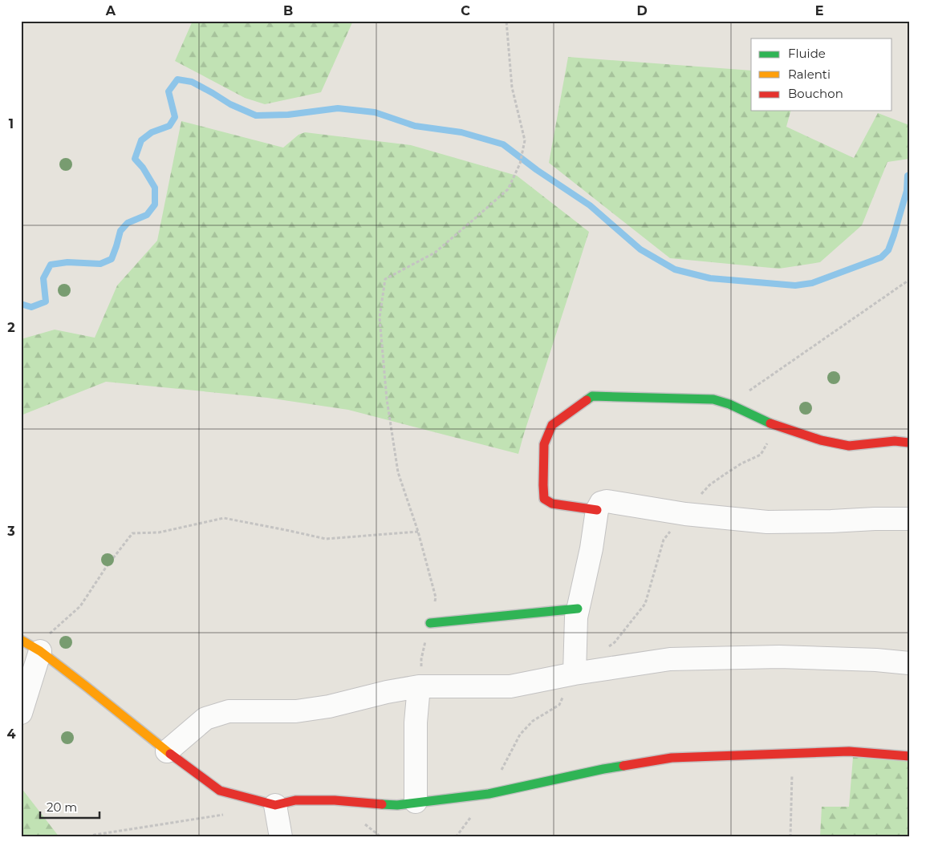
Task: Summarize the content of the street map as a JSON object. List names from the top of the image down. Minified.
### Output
{"legend":["Fluide","Ralenti","Bouchon"],"scale_bar":"20 m","grid":{"columns":["A","B","C","D","E"],"rows":["1","2","3","4"]}}
